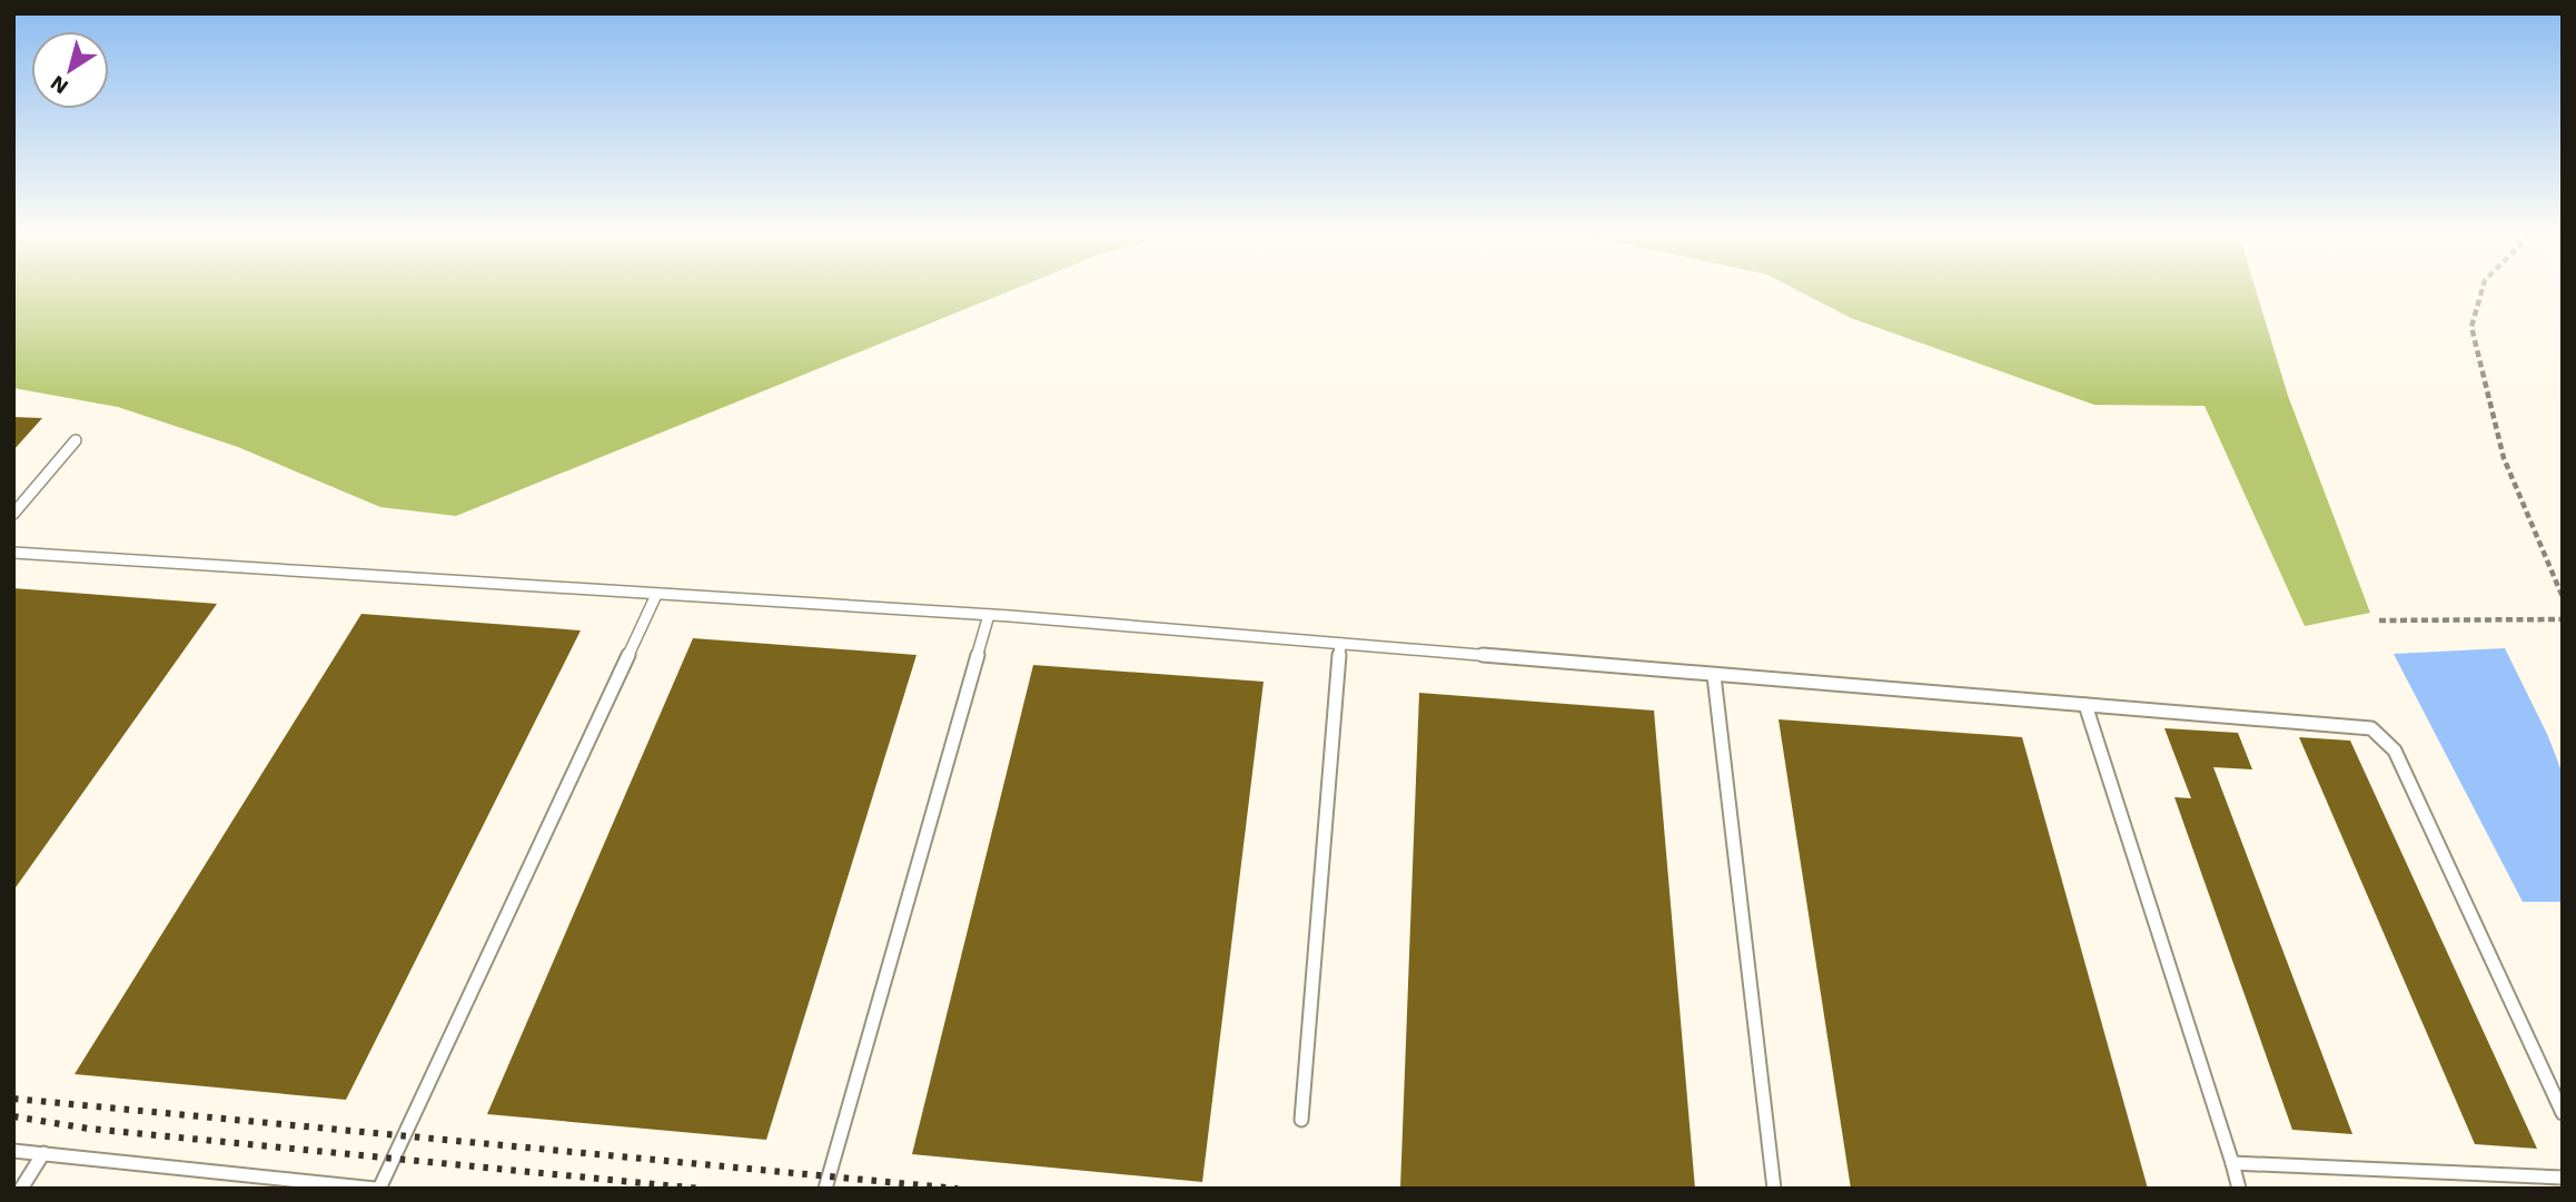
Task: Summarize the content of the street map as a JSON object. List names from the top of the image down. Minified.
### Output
{"north":"bottom left"}
